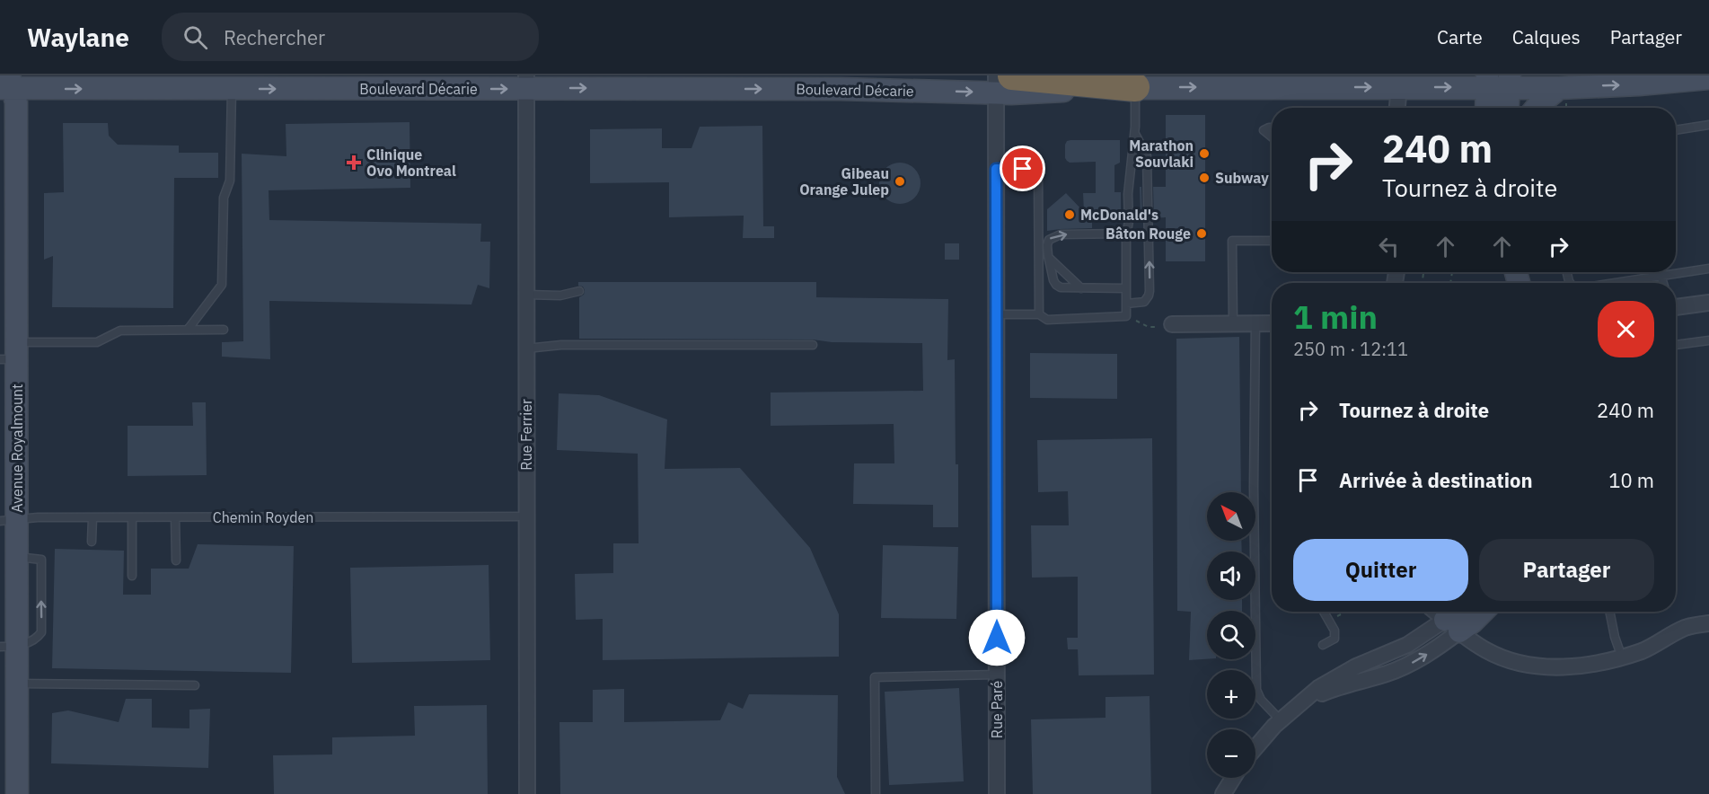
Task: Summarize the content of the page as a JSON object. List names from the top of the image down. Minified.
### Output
{"streets":{"main road":["Boulevard Décarie","Avenue Royalmount"],"street":["Rue Ferrier","Rue Paré"],"lane":["Chemin Royden"]},"crossings":[["Boulevard Décarie","Rue Ferrier"],["Boulevard Décarie","Avenue Royalmount"],["Boulevard Décarie","Rue Paré"],["Rue Ferrier","Chemin Royden"],["Avenue Royalmount","Chemin Royden"]],"one_way":["Boulevard Décarie"],"places":{"other":["Marathon Souvlaki","Subway","Gibeau Orange Julep","McDonald's","Bâton Rouge"],"health":["Clinique Ovo Montreal"]},"north":"top left","page":{"header":"Waylane","search":"Rechercher","nav":["Carte","Calques","Partager"],"turn":["240 m","Tournez à droite"],"heading":["1 min","250 m · 12:11"],"list":[{"name":"Tournez à droite","value":"240 m"},{"name":"Arrivée à destination","value":"10 m"}],"map_buttons":["+","−"],"buttons":["Quitter","Partager"]}}
